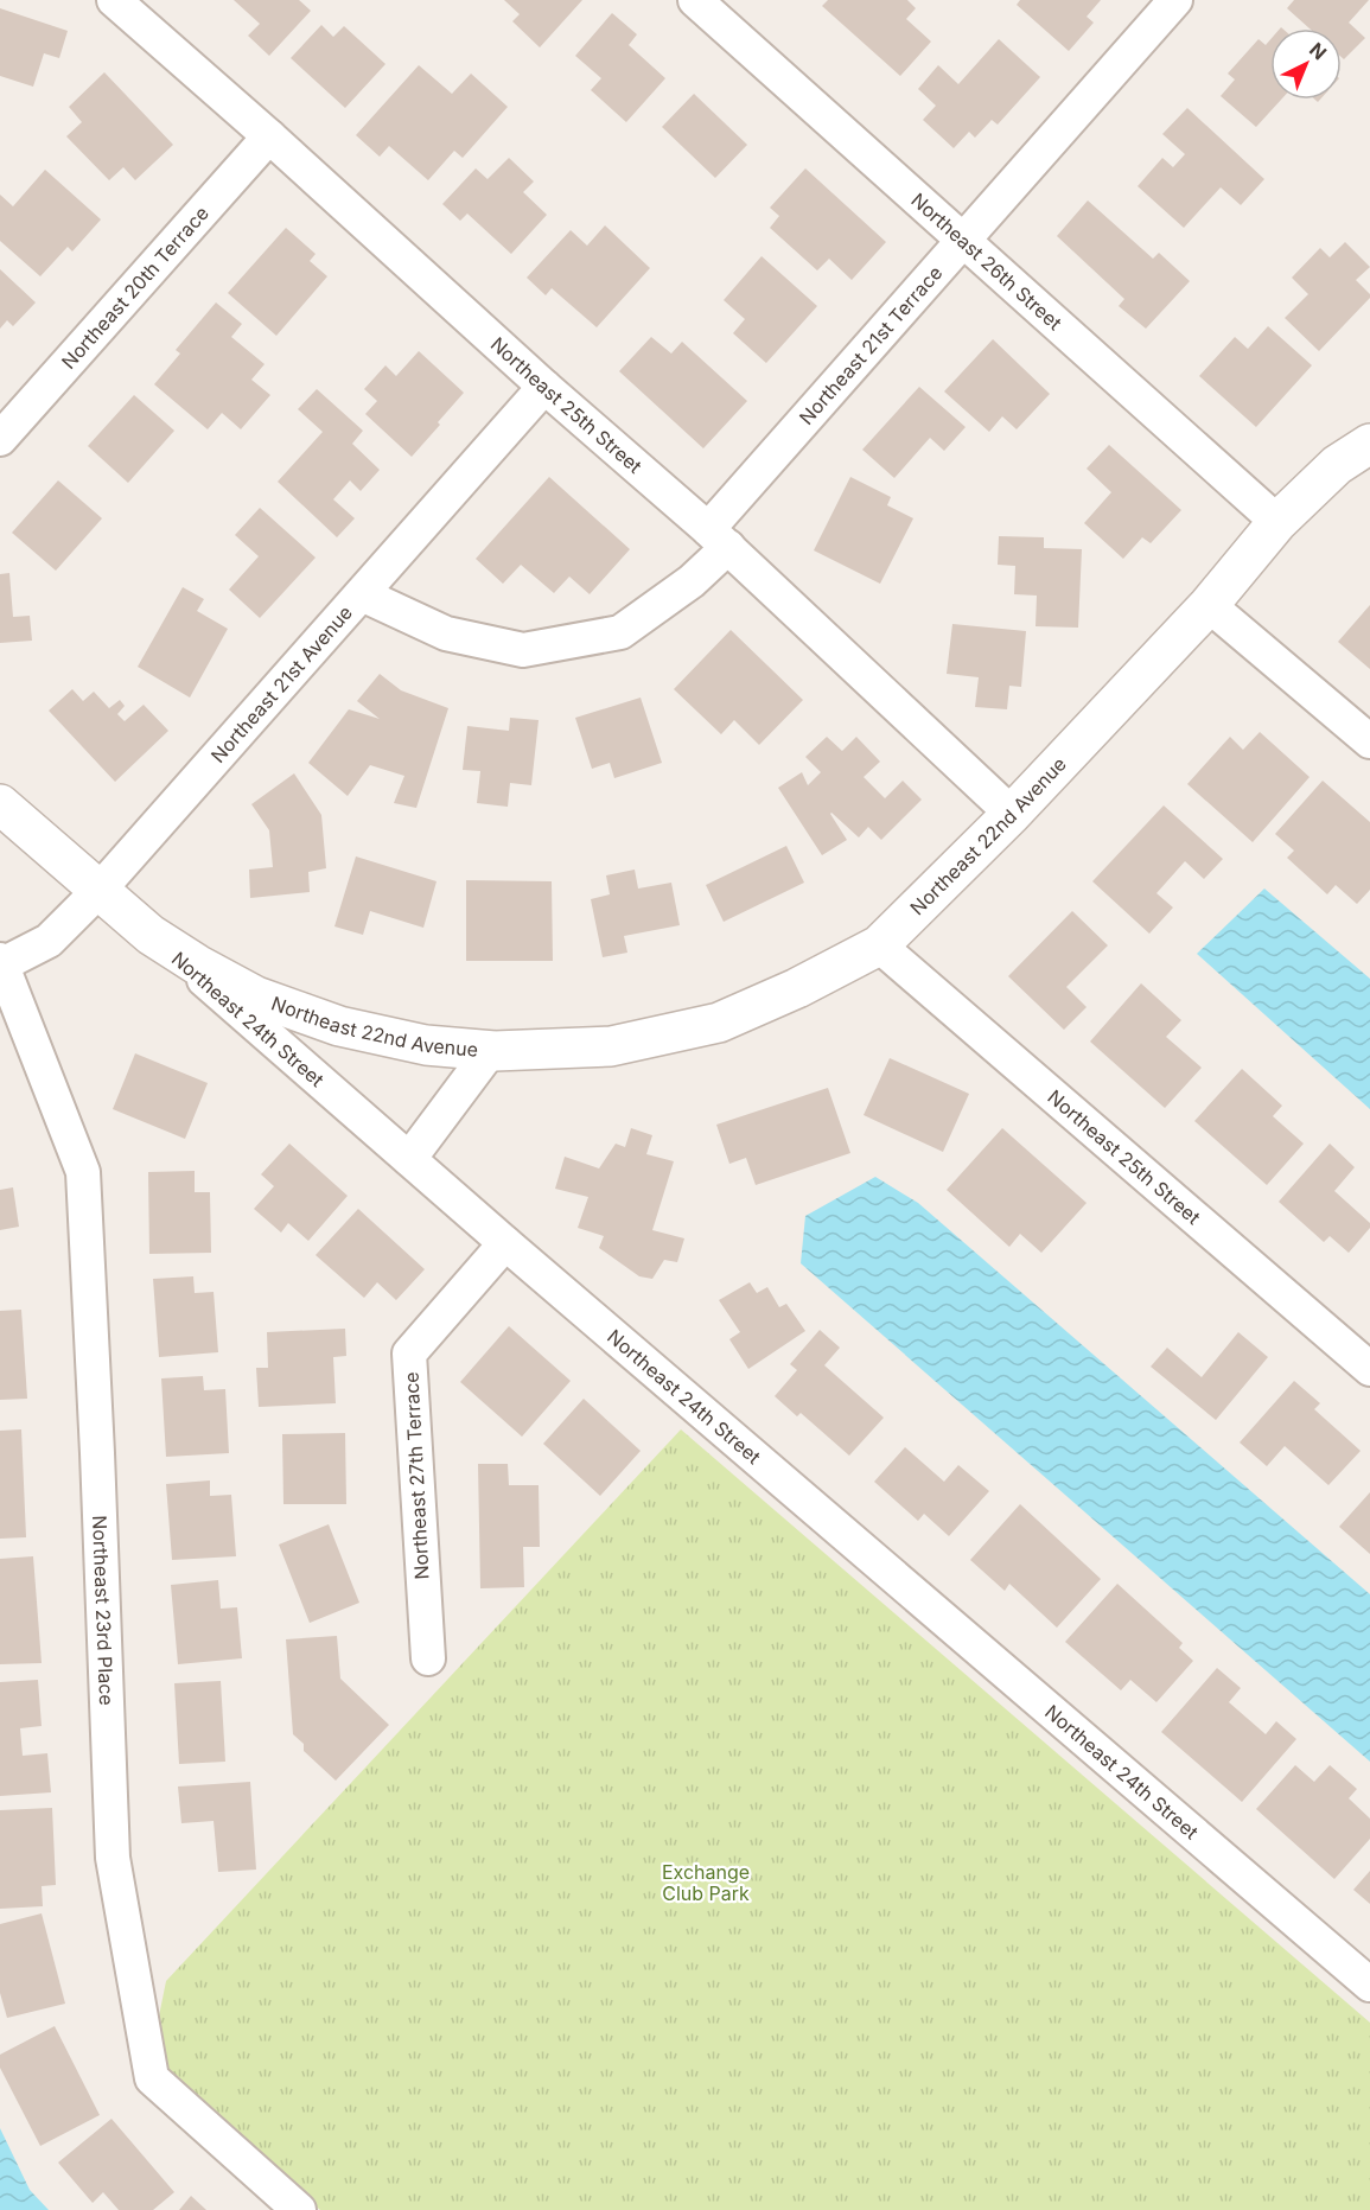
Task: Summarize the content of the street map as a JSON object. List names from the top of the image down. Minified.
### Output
{"streets":{"street":["Northeast 26th Street","Northeast 20th Terrace","Northeast 21st Terrace","Northeast 25th Street","Northeast 21st Avenue","Northeast 22nd Avenue","Northeast 24th Street","Northeast 27th Terrace","Northeast 23rd Place"]},"crossings":[["Northeast 26th Street","Northeast 21st Terrace"],["Northeast 26th Street","Northeast 22nd Avenue"],["Northeast 20th Terrace","Northeast 25th Street"],["Northeast 21st Terrace","Northeast 25th Street"],["Northeast 21st Terrace","Northeast 21st Avenue"],["Northeast 25th Street","Northeast 21st Avenue"],["Northeast 25th Street","Northeast 22nd Avenue"],["Northeast 21st Avenue","Northeast 24th Street"],["Northeast 21st Avenue","Northeast 23rd Place"],["Northeast 22nd Avenue","Northeast 24th Street"],["Northeast 24th Street","Northeast 27th Terrace"]],"parks":["Exchange Club Park"],"north":"top right"}
